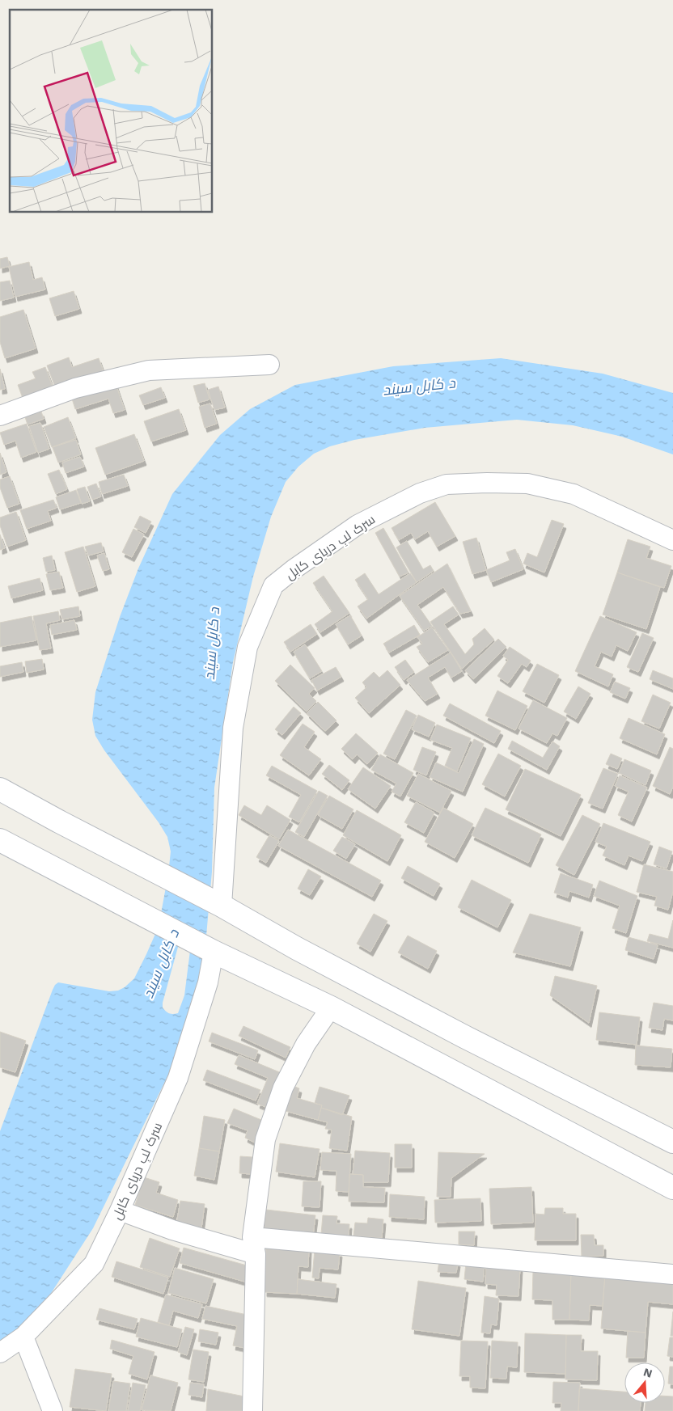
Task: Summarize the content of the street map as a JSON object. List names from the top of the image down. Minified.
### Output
{"streets":{"street":["سرک لبِ دریای کابل"]},"water":["د کابل سيند"],"north":"top"}
